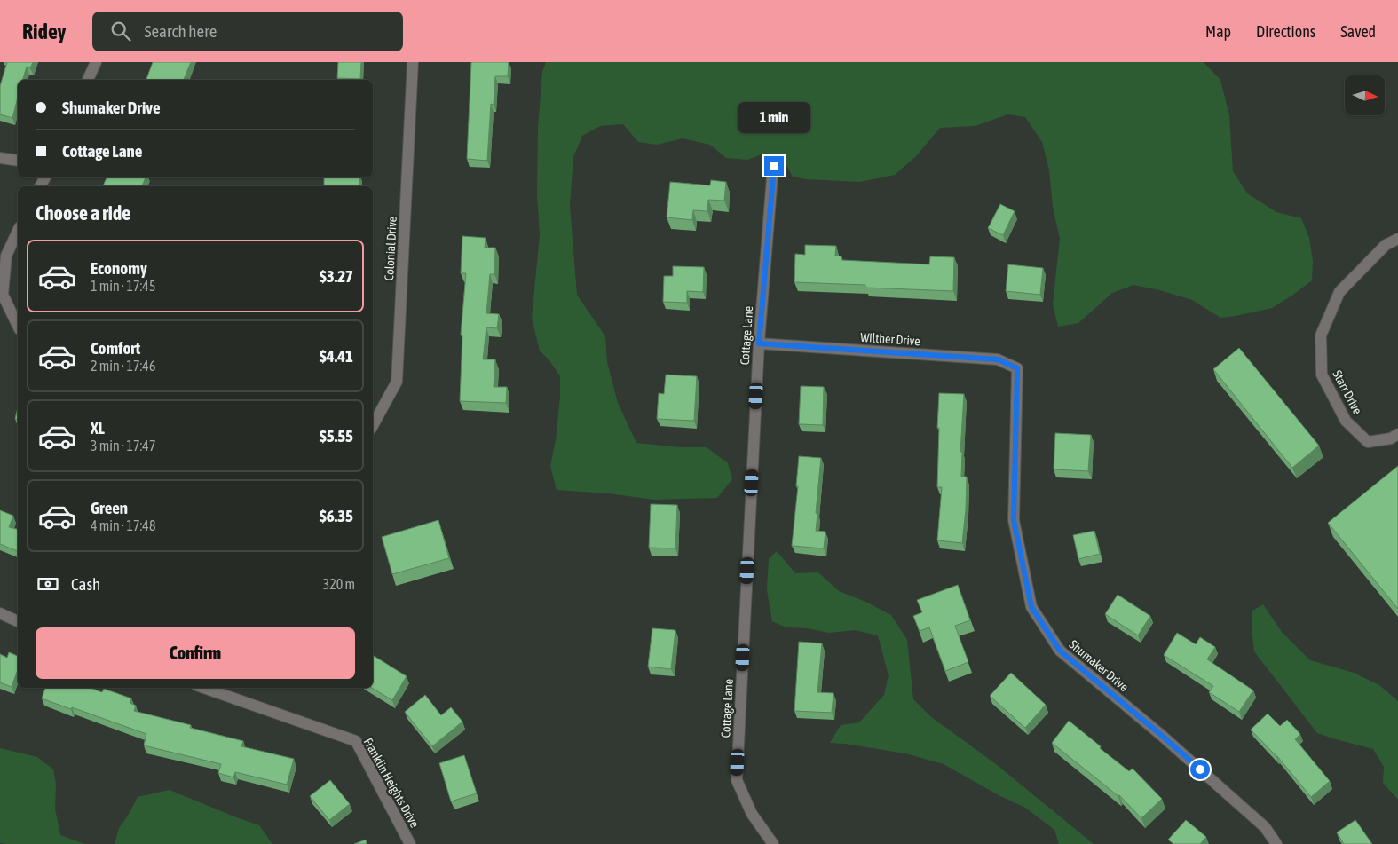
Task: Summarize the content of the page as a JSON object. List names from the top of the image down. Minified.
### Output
{"streets":{"street":["Colonial Drive","Cottage Lane","Wilther Drive","Starr Drive","Shumaker Drive","Franklin Heights Drive"]},"crossings":[["Cottage Lane","Wilther Drive"],["Wilther Drive","Shumaker Drive"]],"north":"right","page":{"header":"Ridey","search":"Search here","nav":["Map","Directions","Saved"],"banner":["Shumaker Drive","Cottage Lane"],"bubble":"1 min","heading":"Choose a ride","list":[{"name":"Economy","note":"1 min · 17:45","value":"$3.27"},{"name":"Comfort","note":"2 min · 17:46","value":"$4.41"},{"name":"XL","note":"3 min · 17:47","value":"$5.55"},{"name":"Green","note":"4 min · 17:48","value":"$6.35"}],"pay":["Cash","320 m"],"buttons":"Confirm"}}
